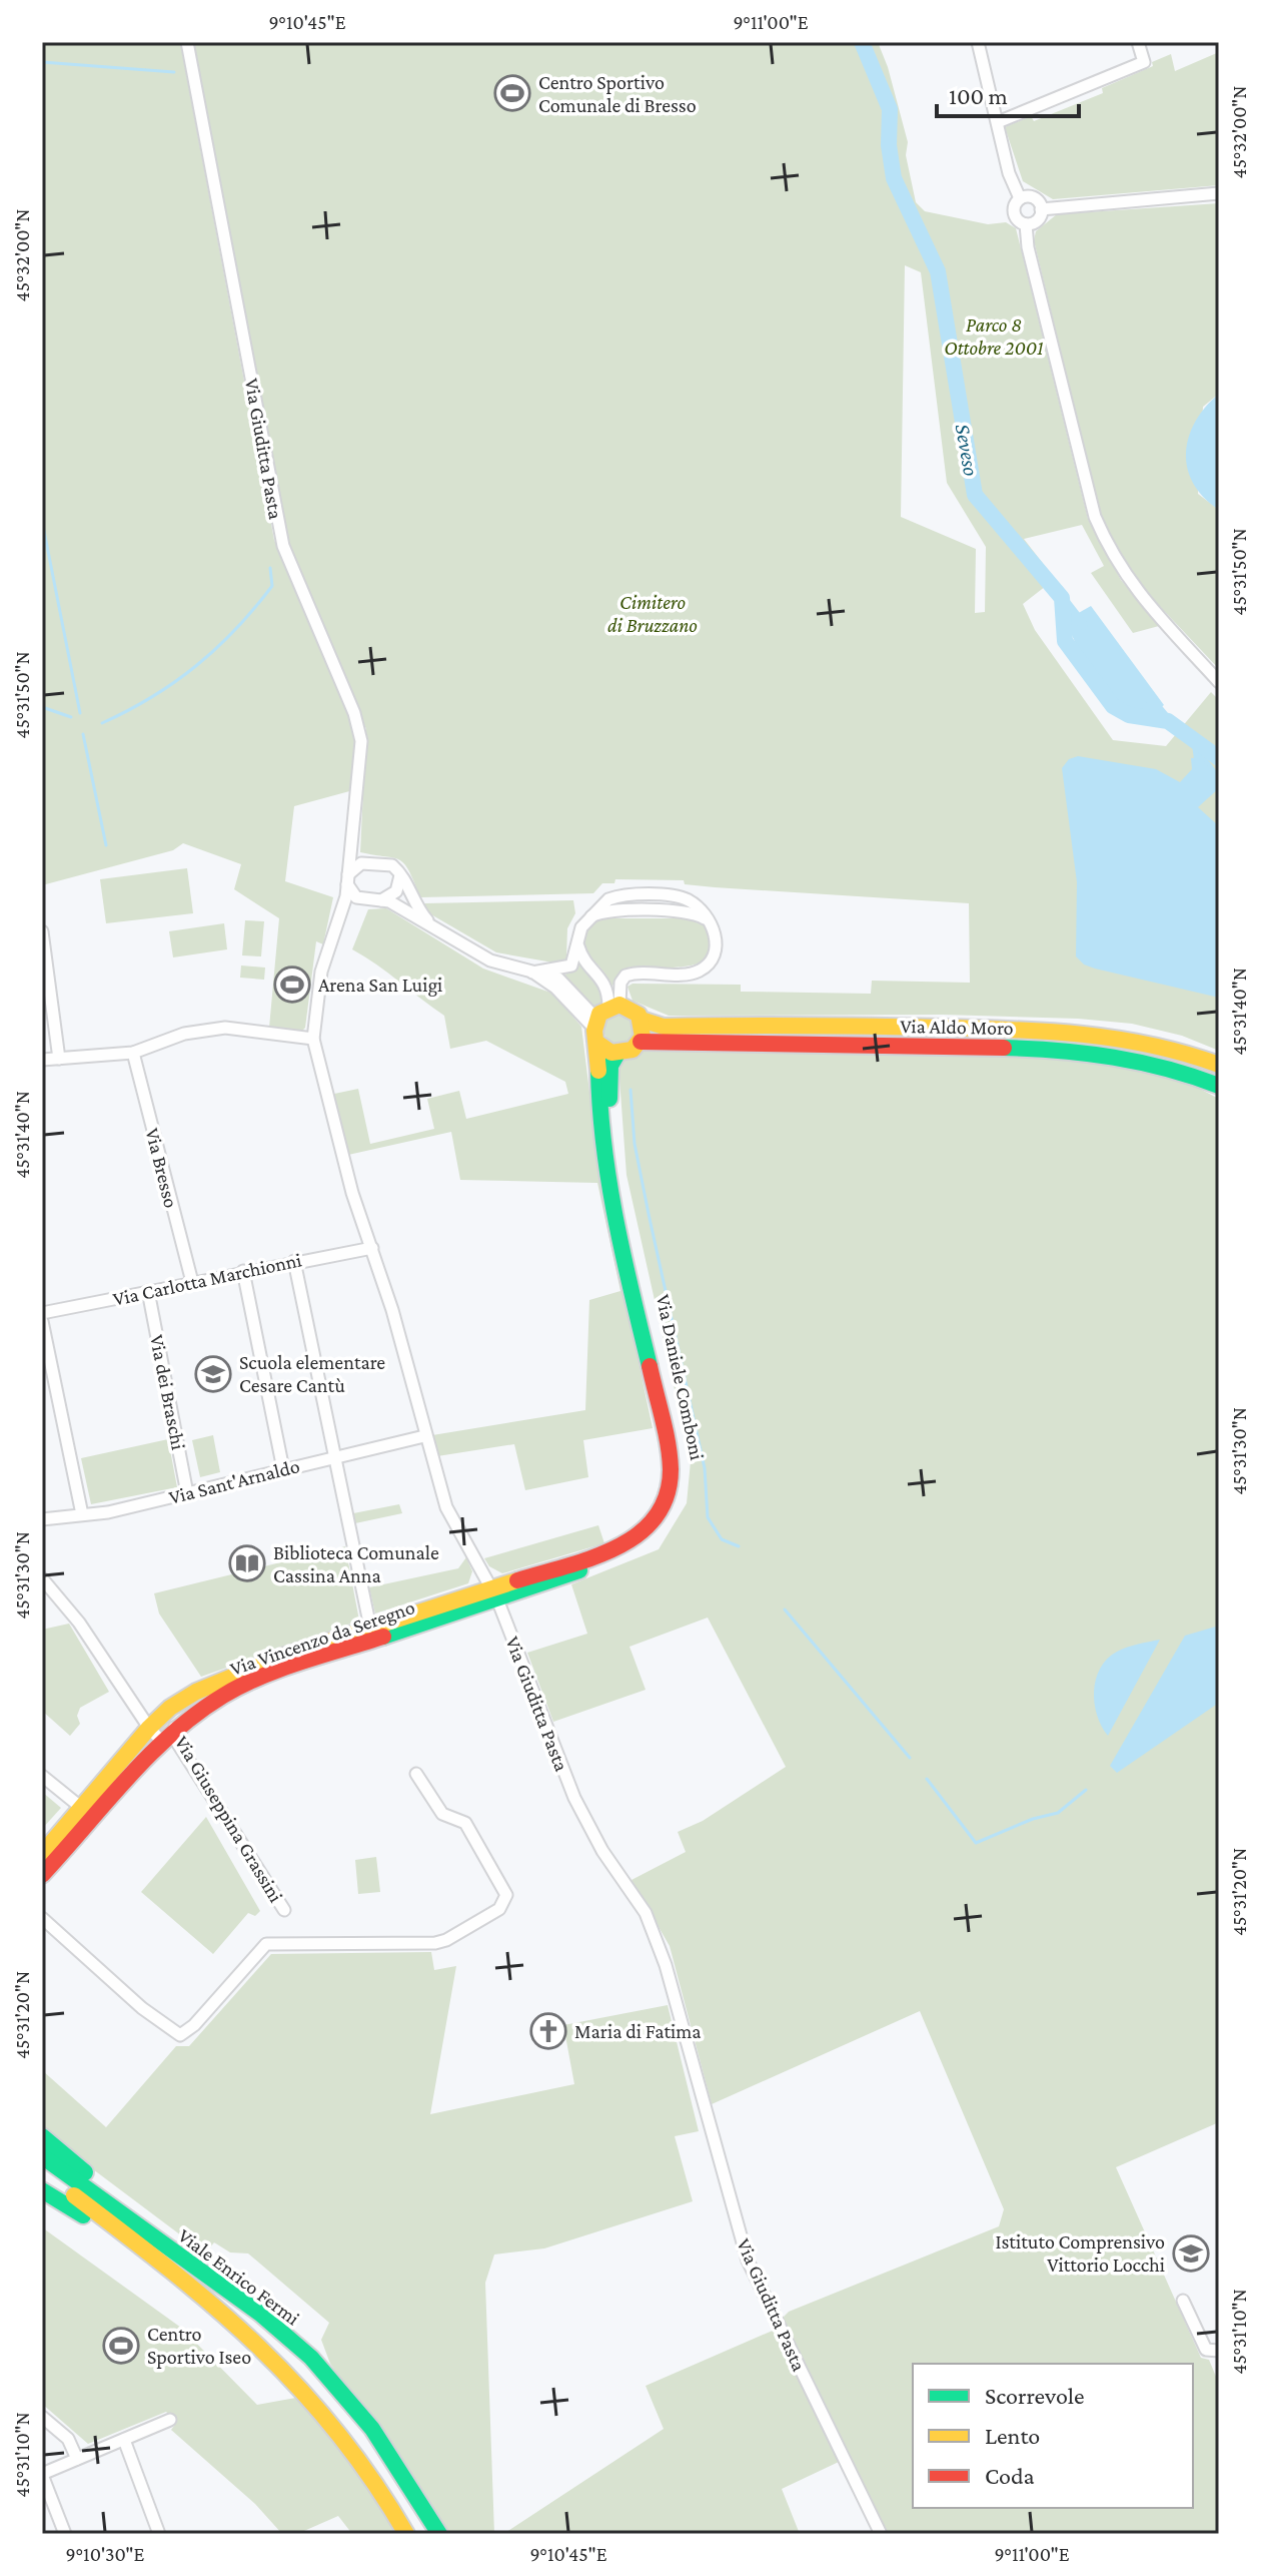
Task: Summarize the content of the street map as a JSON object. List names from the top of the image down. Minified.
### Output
{"streets":{"main road":["Via Aldo Moro","Via Daniele Comboni","Via Vincenzo da Seregno","Viale Enrico Fermi"],"street":["Via Giuditta Pasta","Via Bresso","Via Carlotta Marchionni","Via dei Braschi","Via Sant'Arnaldo","Via Giuseppina Grassini"]},"crossings":[["Via Giuditta Pasta","Via Carlotta Marchionni"],["Via Giuditta Pasta","Via Daniele Comboni"],["Via Giuditta Pasta","Via Sant'Arnaldo"],["Via Giuditta Pasta","Via Vincenzo da Seregno"],["Via Bresso","Via Carlotta Marchionni"],["Via Carlotta Marchionni","Via dei Braschi"],["Via Daniele Comboni","Via Vincenzo da Seregno"],["Via dei Braschi","Via Sant'Arnaldo"],["Via Vincenzo da Seregno","Via Giuseppina Grassini"]],"water":["Seveso"],"parks":["Parco 8 Ottobre 2001","Cimitero di Bruzzano"],"places":{"sports":["Centro Sportivo Comunale di Bresso","Arena San Luigi","Centro Sportivo Iseo"],"school or university":["Scuola elementare Cesare Cantù","Istituto Comprensivo Vittorio Locchi"],"library":["Biblioteca Comunale Cassina Anna"],"church":["Maria di Fatima"]},"legend":["Scorrevole","Lento","Coda"],"scale_bar":"100 m","coordinates":["9°10'45\"E","9°11'00\"E","45°32'00\"N","45°31'50\"N","45°31'40\"N","45°31'30\"N","45°31'20\"N","45°31'10\"N","9°10'30\"E"]}
